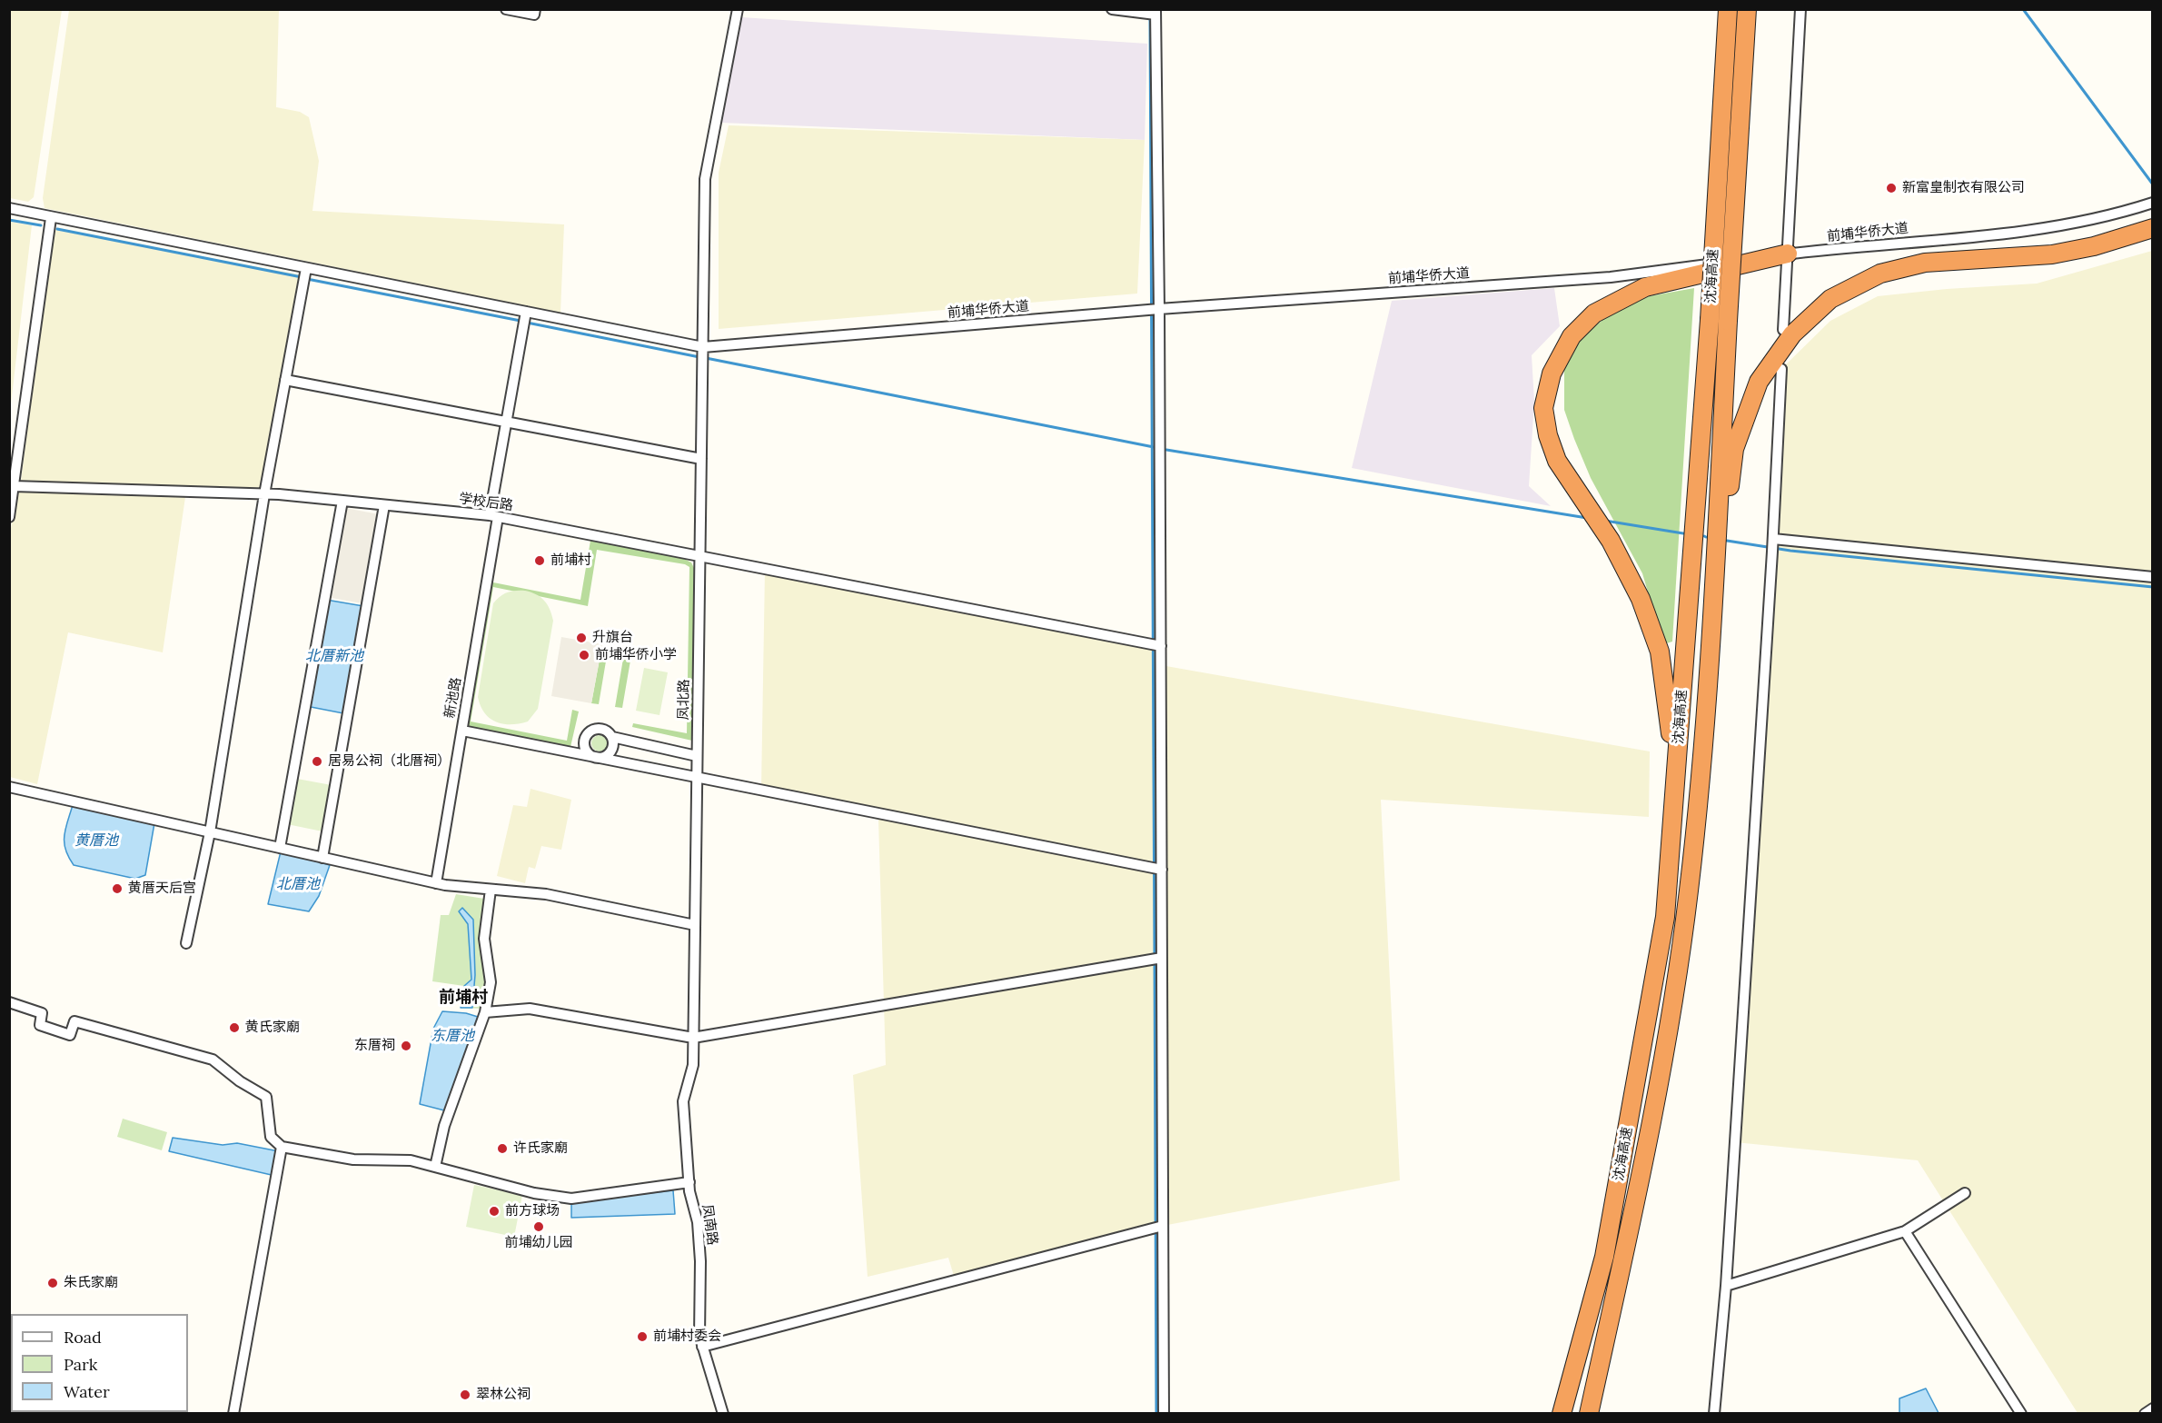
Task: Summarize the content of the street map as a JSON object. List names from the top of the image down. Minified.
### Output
{"streets":{"highway":["沈海高速"],"street":["前埔华侨大道","学校后路","新池路","凤北路","凤南路"]},"crossings":[["前埔华侨大道","新池路"],["前埔华侨大道","凤北路"],["学校后路","新池路"],["学校后路","凤北路"],["凤北路","凤南路"]],"districts":["前埔村"],"water":["北厝新池","黄厝池","北厝池","东厝池"],"places":["新富皇制衣有限公司","前埔村","升旗台","前埔华侨小学","居易公祠（北厝祠）","黄厝天后宫","黄氏家廟","东厝祠","许氏家廟","前方球场","前埔幼儿园","朱氏家廟","前埔村委会","翠林公祠"],"legend":["Road","Park","Water"]}
